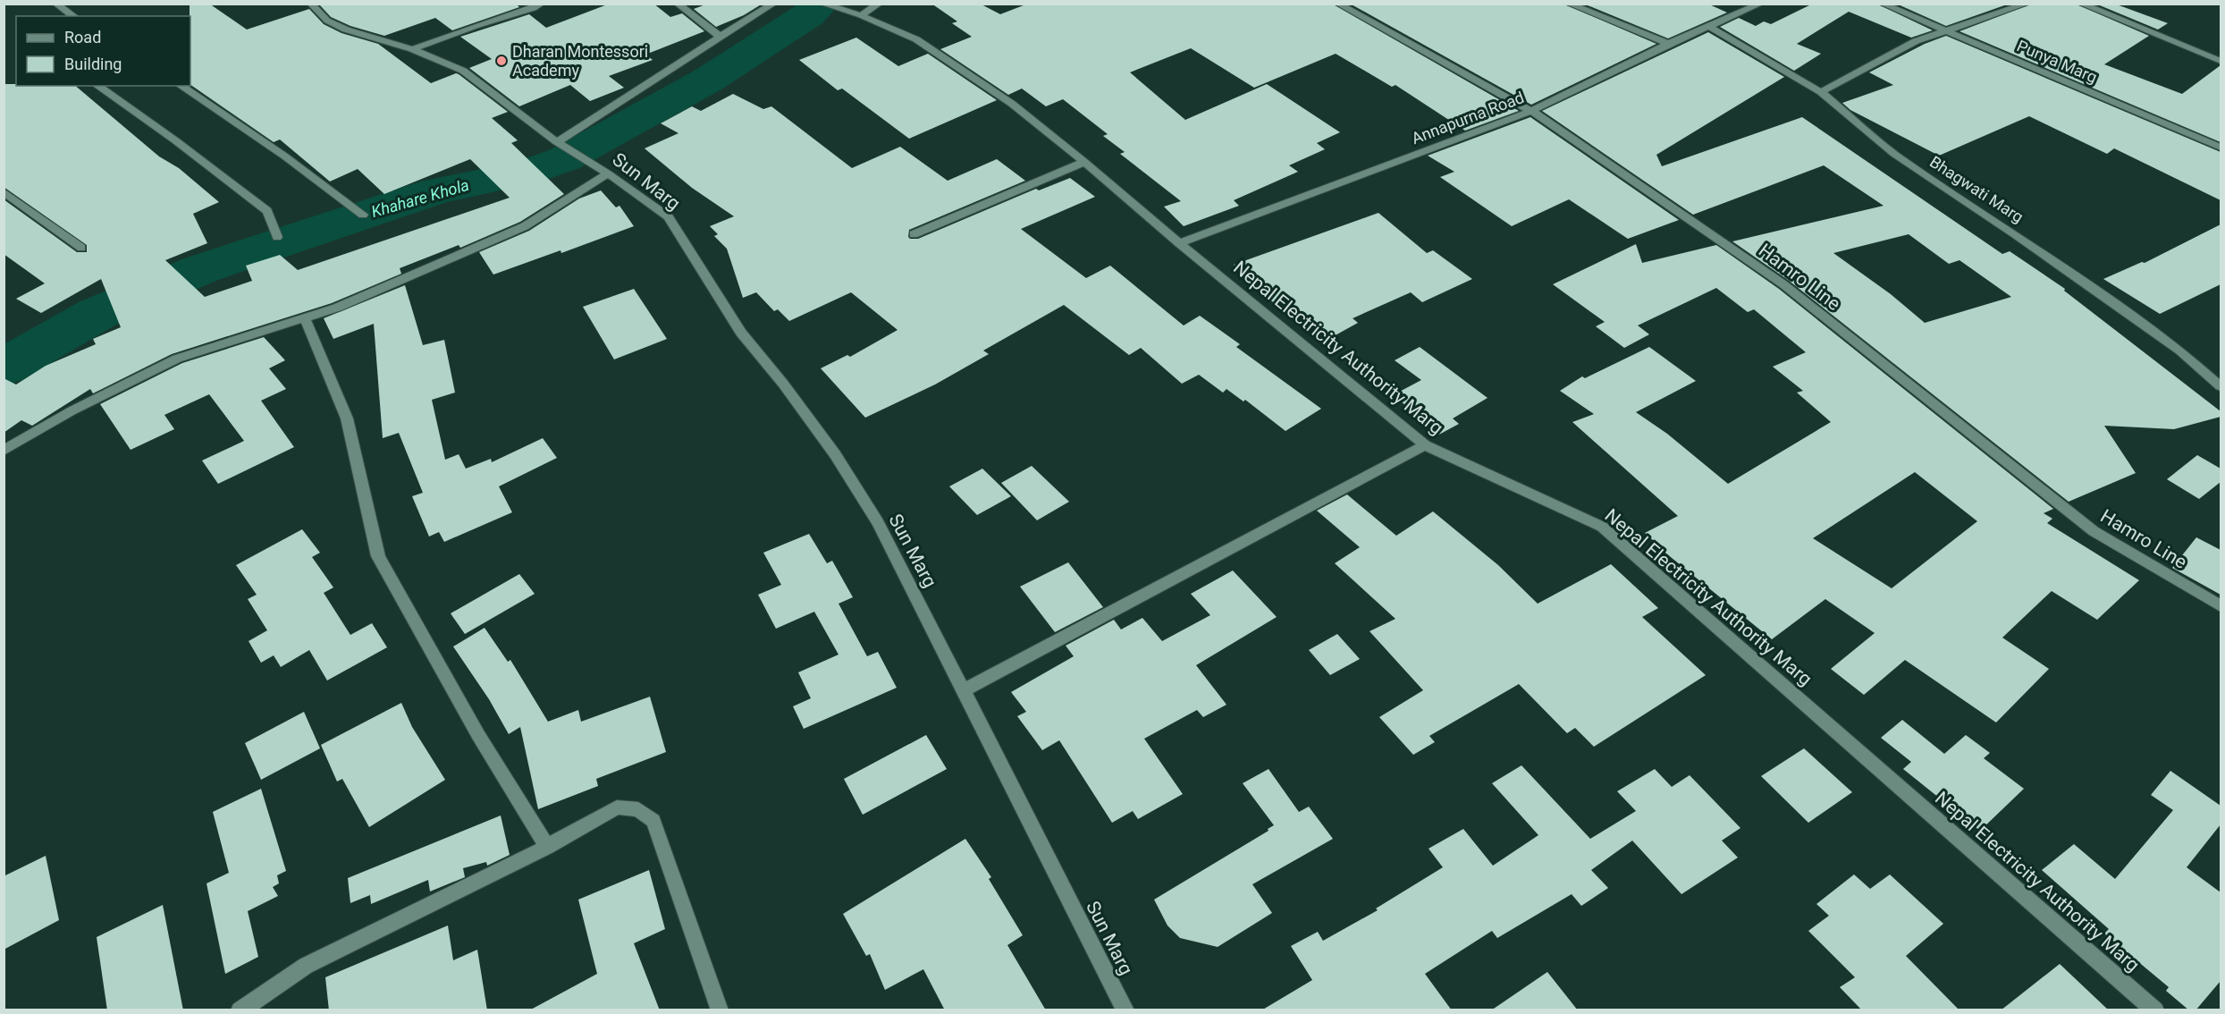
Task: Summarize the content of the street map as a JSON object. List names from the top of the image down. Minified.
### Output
{"streets":{"street":["Punya Marg","Annapurna Road","Sun Marg","Bhagwati Marg","Hamro Line","Nepal Electricity Authority Marg"]},"crossings":[["Annapurna Road","Bhagwati Marg"],["Annapurna Road","Hamro Line"],["Annapurna Road","Nepal Electricity Authority Marg"]],"water":["Khahare Khola"],"places":["Dharan Montessori Academy"],"legend":["Road","Building"]}
